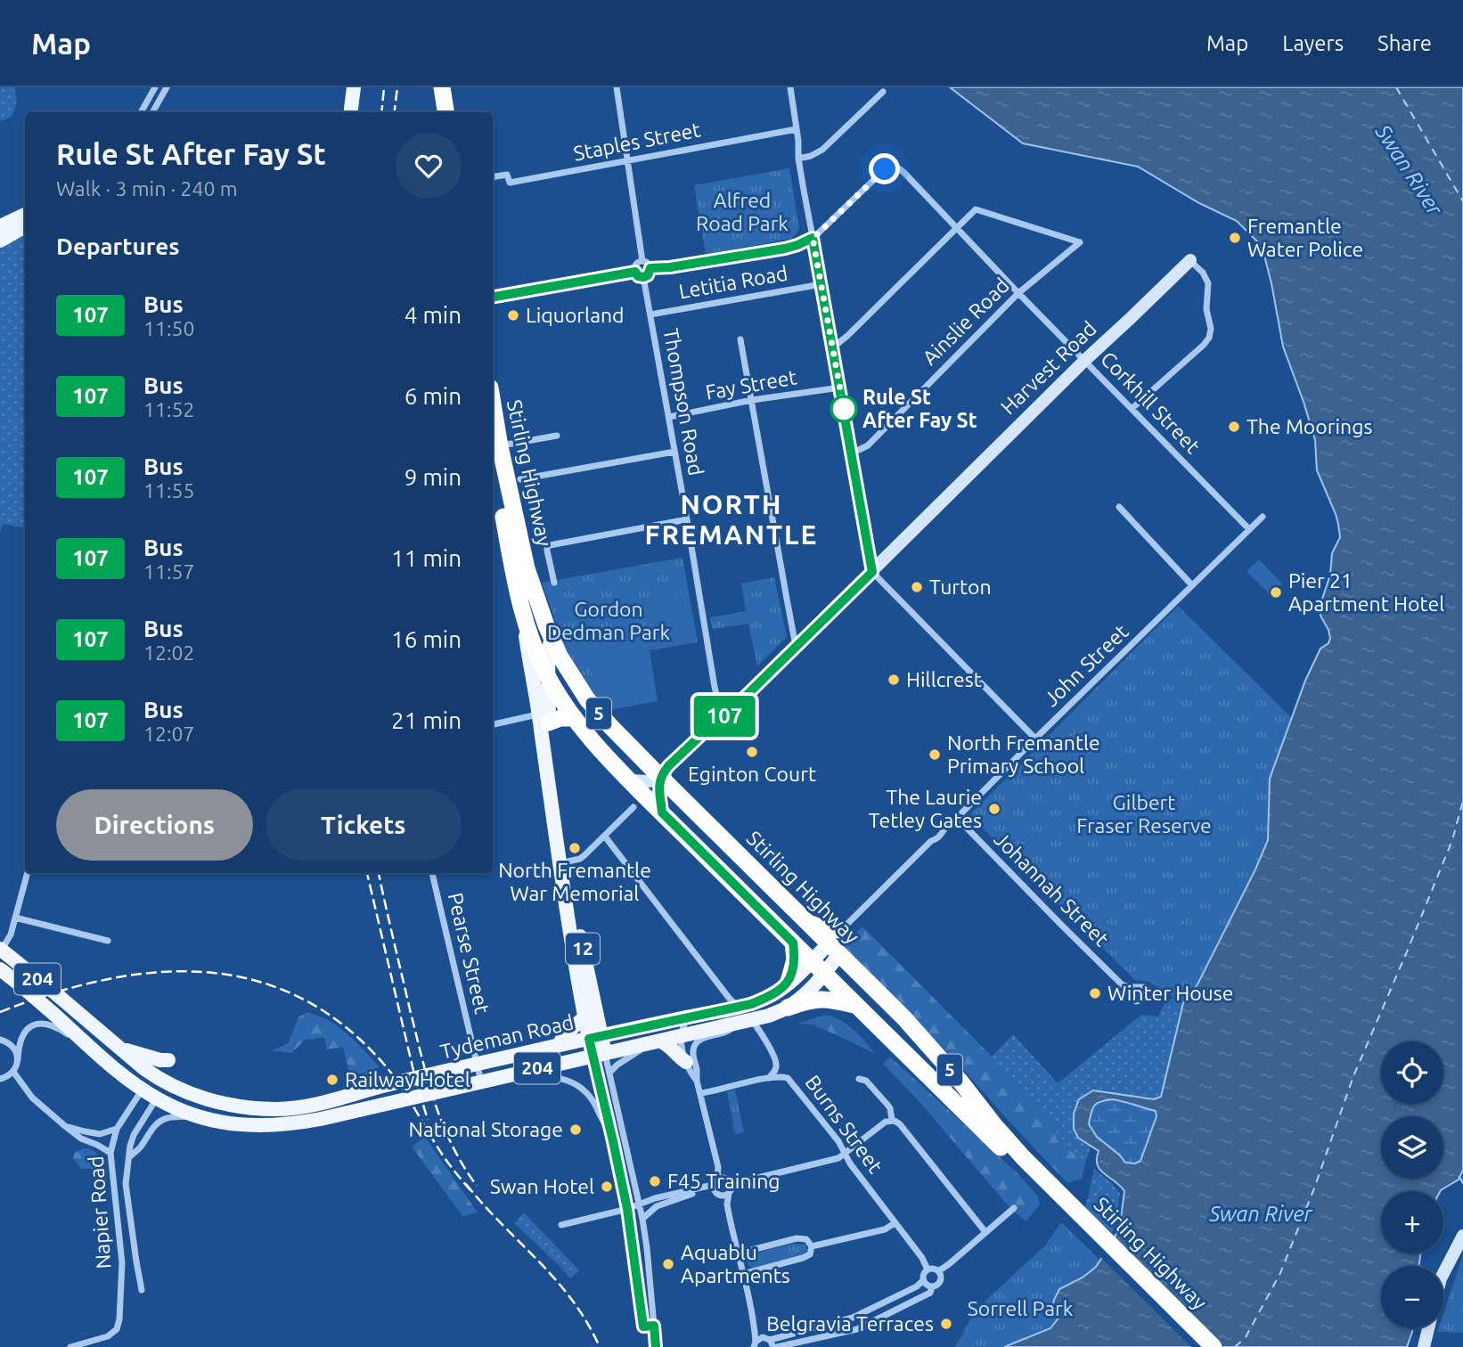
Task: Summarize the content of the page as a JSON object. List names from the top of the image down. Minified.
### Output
{"streets":{"highway":["Stirling Highway","5"],"main road":["12","204","Tydeman Road"],"street":["Staples Street","Letitia Road","Ainslie Road","Harvest Road","Fay Street","Thompson Road","Corkhill Street","John Street","Johannah Street","Pearse Street","Burns Street","Napier Road"]},"crossings":[["Letitia Road","Thompson Road"],["Ainslie Road","Corkhill Street"],["Harvest Road","Thompson Road"],["Harvest Road","Corkhill Street"],["Harvest Road","Stirling Highway"],["Fay Street","Thompson Road"],["Corkhill Street","John Street"],["Stirling Highway","John Street"],["Stirling Highway","12"],["Stirling Highway","Tydeman Road"],["John Street","Johannah Street"],["John Street","Tydeman Road"],["12","Tydeman Road"],["Pearse Street","Tydeman Road"],["Tydeman Road","Burns Street"],["Tydeman Road","Napier Road"]],"districts":["NORTH FREMANTLE"],"water":["Swan River"],"parks":["Alfred Road Park","Gordon Dedman Park","Gilbert Fraser Reserve","Sorrell Park"],"places":["Fremantle Water Police","Liquorland","Rule St After Fay St","The Moorings","Turton","Pier 21 Apartment Hotel","Hillcrest","Eginton Court","North Fremantle Primary School","The Laurie Tetley Gates","North Fremantle War Memorial","Winter House","Railway Hotel","National Storage","F45 Training","Swan Hotel","Aquablu Apartments","Belgravia Terraces"],"lines":["bus line 107"],"page":{"header":"Map","nav":["Map","Layers","Share"],"on_map":"107","heading":[["Rule St After Fay St","Walk · 3 min · 240 m"],"Departures"],"list":[{"mark":"107","name":"Bus","note":"11:50","value":"4 min"},{"mark":"107","name":"Bus","note":"11:52","value":"6 min"},{"mark":"107","name":"Bus","note":"11:55","value":"9 min"},{"mark":"107","name":"Bus","note":"11:57","value":"11 min"},{"mark":"107","name":"Bus","note":"12:02","value":"16 min"},{"mark":"107","name":"Bus","note":"12:07","value":"21 min"}],"buttons":["Directions","Tickets"],"map_buttons":["+","−"]}}
